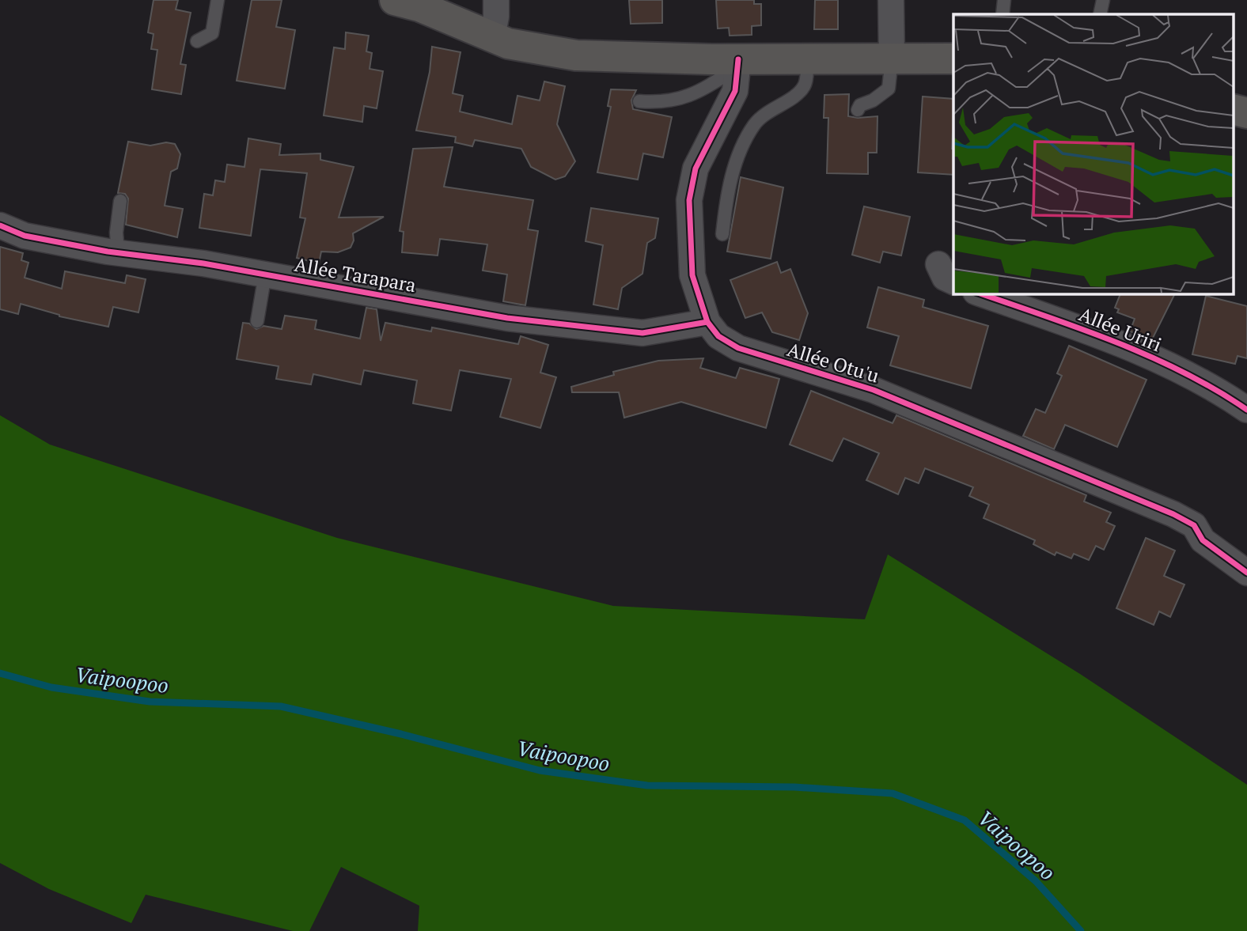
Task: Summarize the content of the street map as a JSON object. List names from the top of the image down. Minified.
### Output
{"streets":{"street":["Allée Tarapara","Allée Uriri","Allée Otu'u"]},"crossings":[["Allée Tarapara","Allée Otu'u"]],"water":["Vaipoopoo"]}
